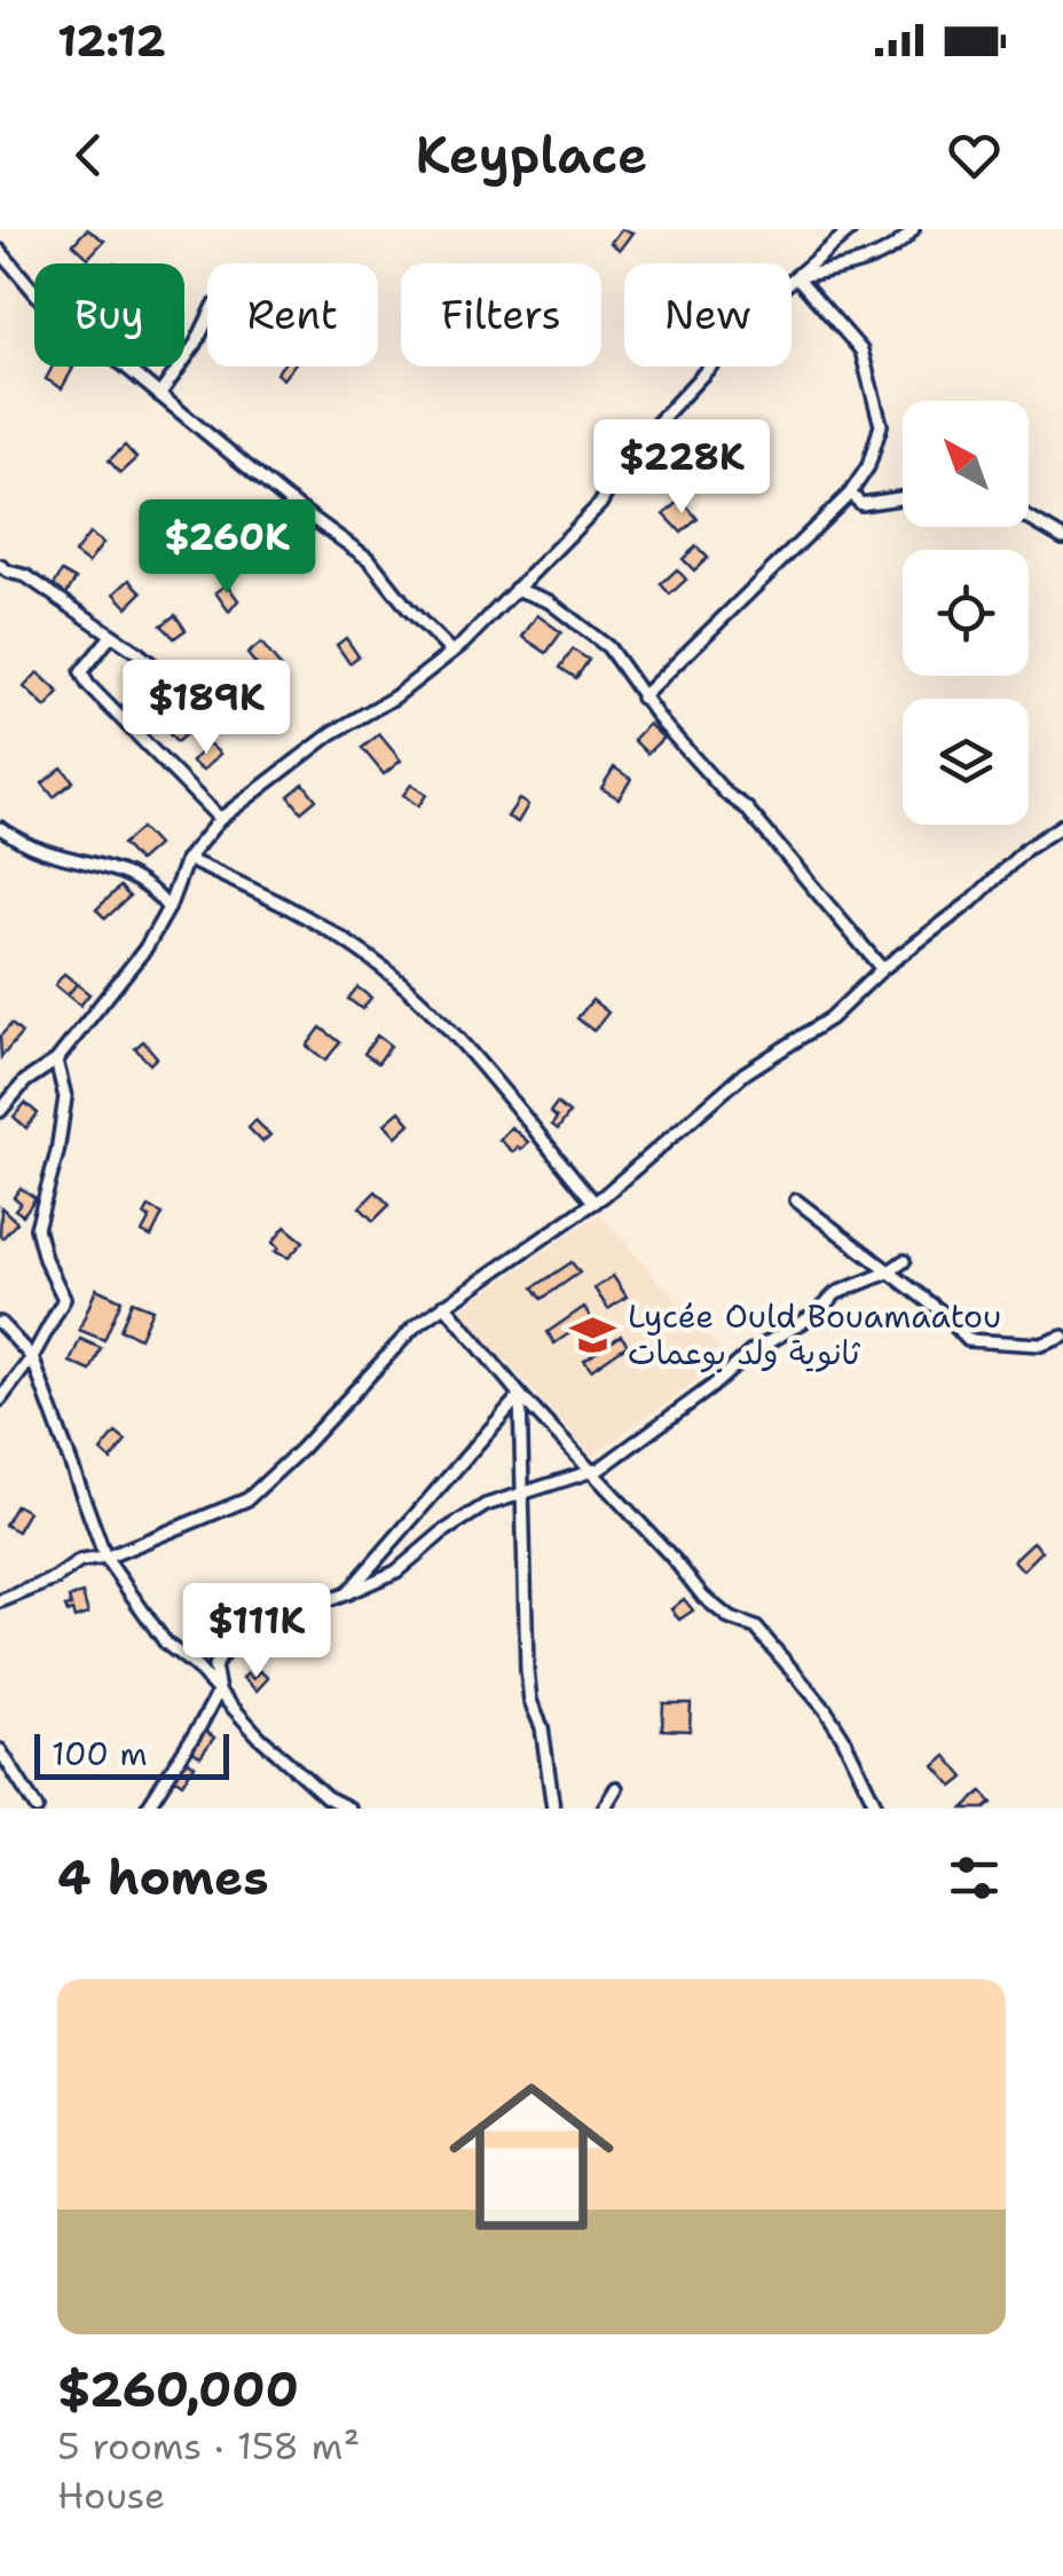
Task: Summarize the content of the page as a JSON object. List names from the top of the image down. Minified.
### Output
{"places":{"school or university":["Lycée Ould Bouamaatou ثانوية ولد بوعمات"]},"scale_bar":"100 m","north":"top left","page":{"status":"12:12","header":"Keyplace","chip":["Buy","Rent","Filters","New"],"price":["$228K","$260K","$189K","$111K"],"scale":"100 m","heading":"4 homes","list":[{"name":"$260,000","note":"5 rooms · 158 m² · House"}]}}
